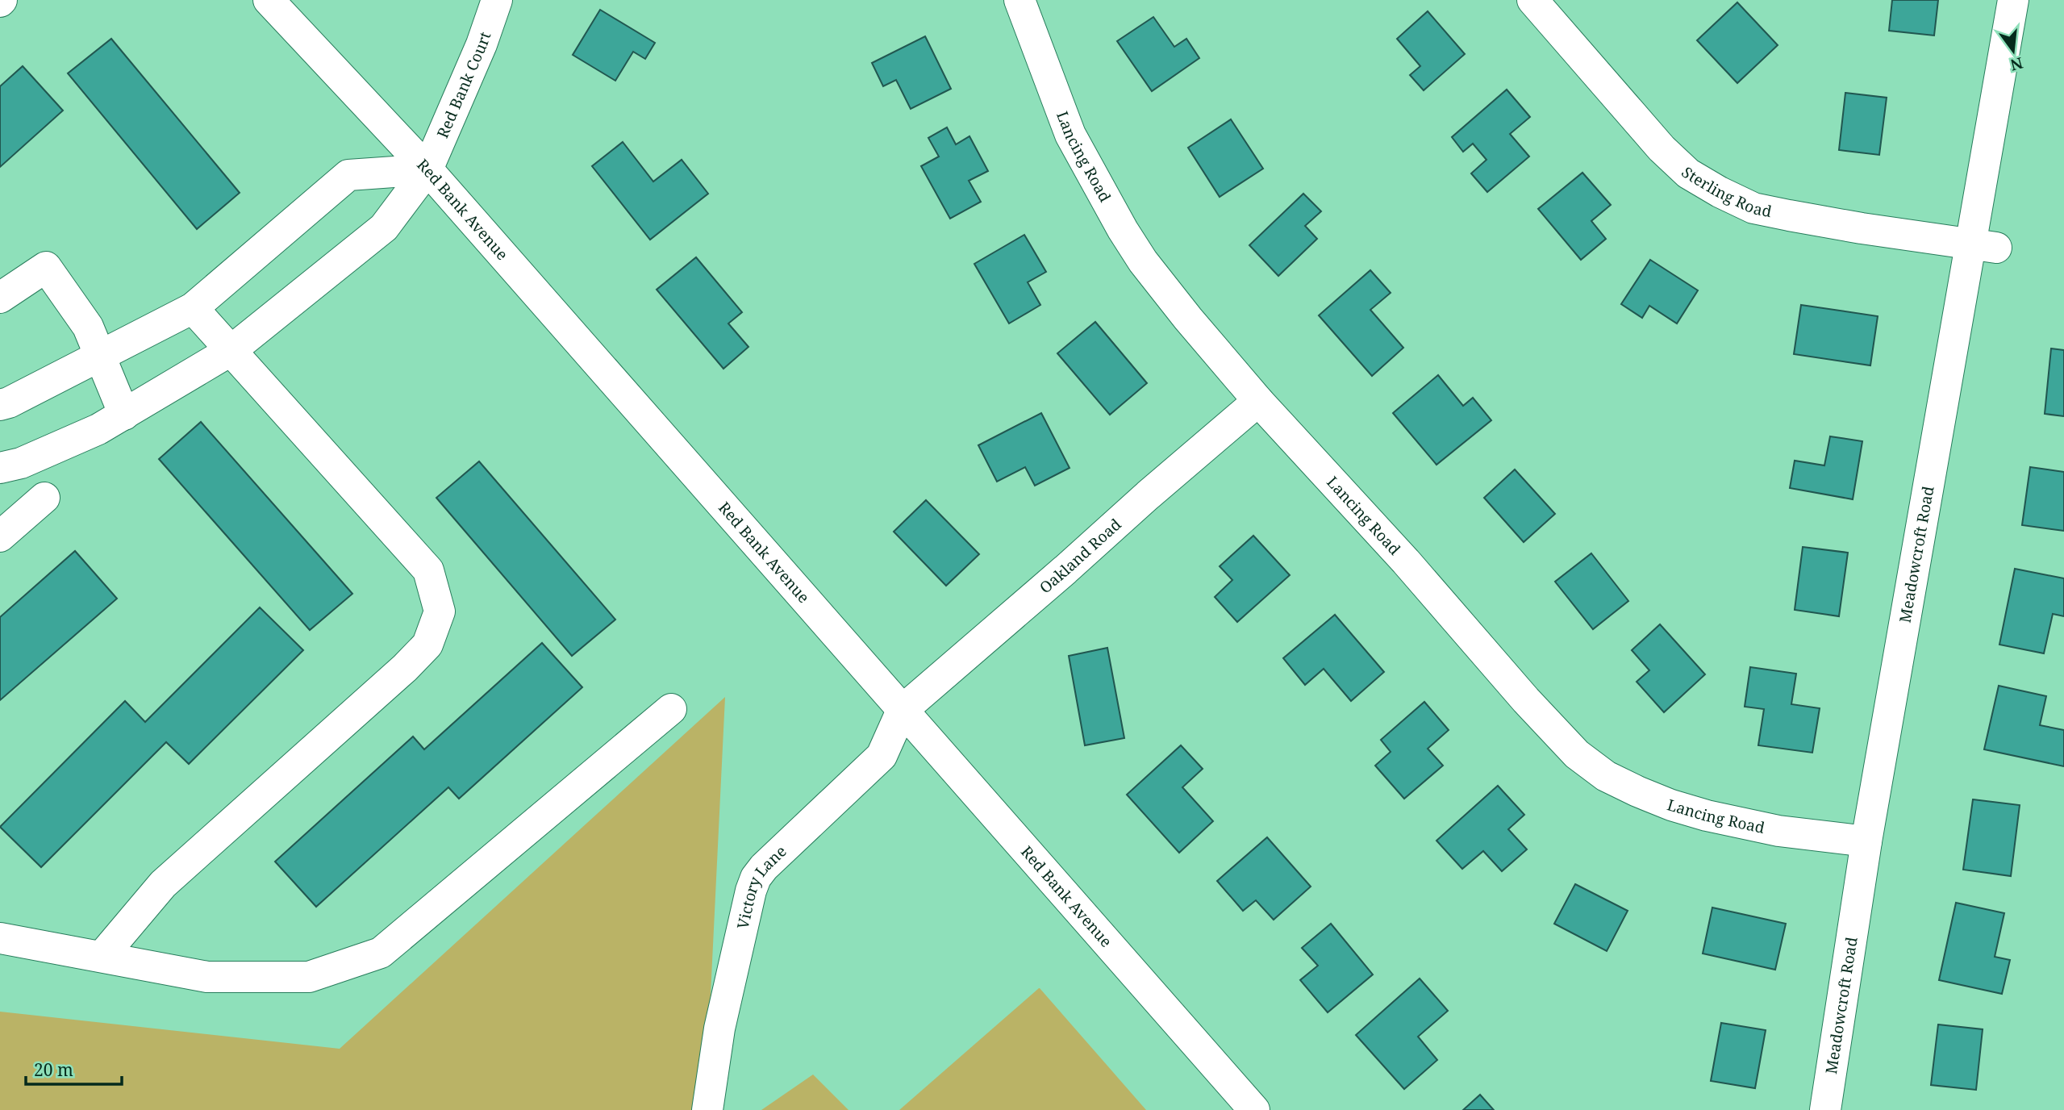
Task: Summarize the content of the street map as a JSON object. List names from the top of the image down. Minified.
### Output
{"streets":{"street":["Red Bank Court","Lancing Road","Sterling Road","Red Bank Avenue","Meadowcroft Road","Oakland Road","Victory Lane"]},"crossings":[["Red Bank Court","Red Bank Avenue"],["Lancing Road","Meadowcroft Road"],["Lancing Road","Oakland Road"],["Sterling Road","Meadowcroft Road"],["Red Bank Avenue","Oakland Road"],["Red Bank Avenue","Victory Lane"],["Oakland Road","Victory Lane"]],"scale_bar":"20 m","north":"bottom"}
